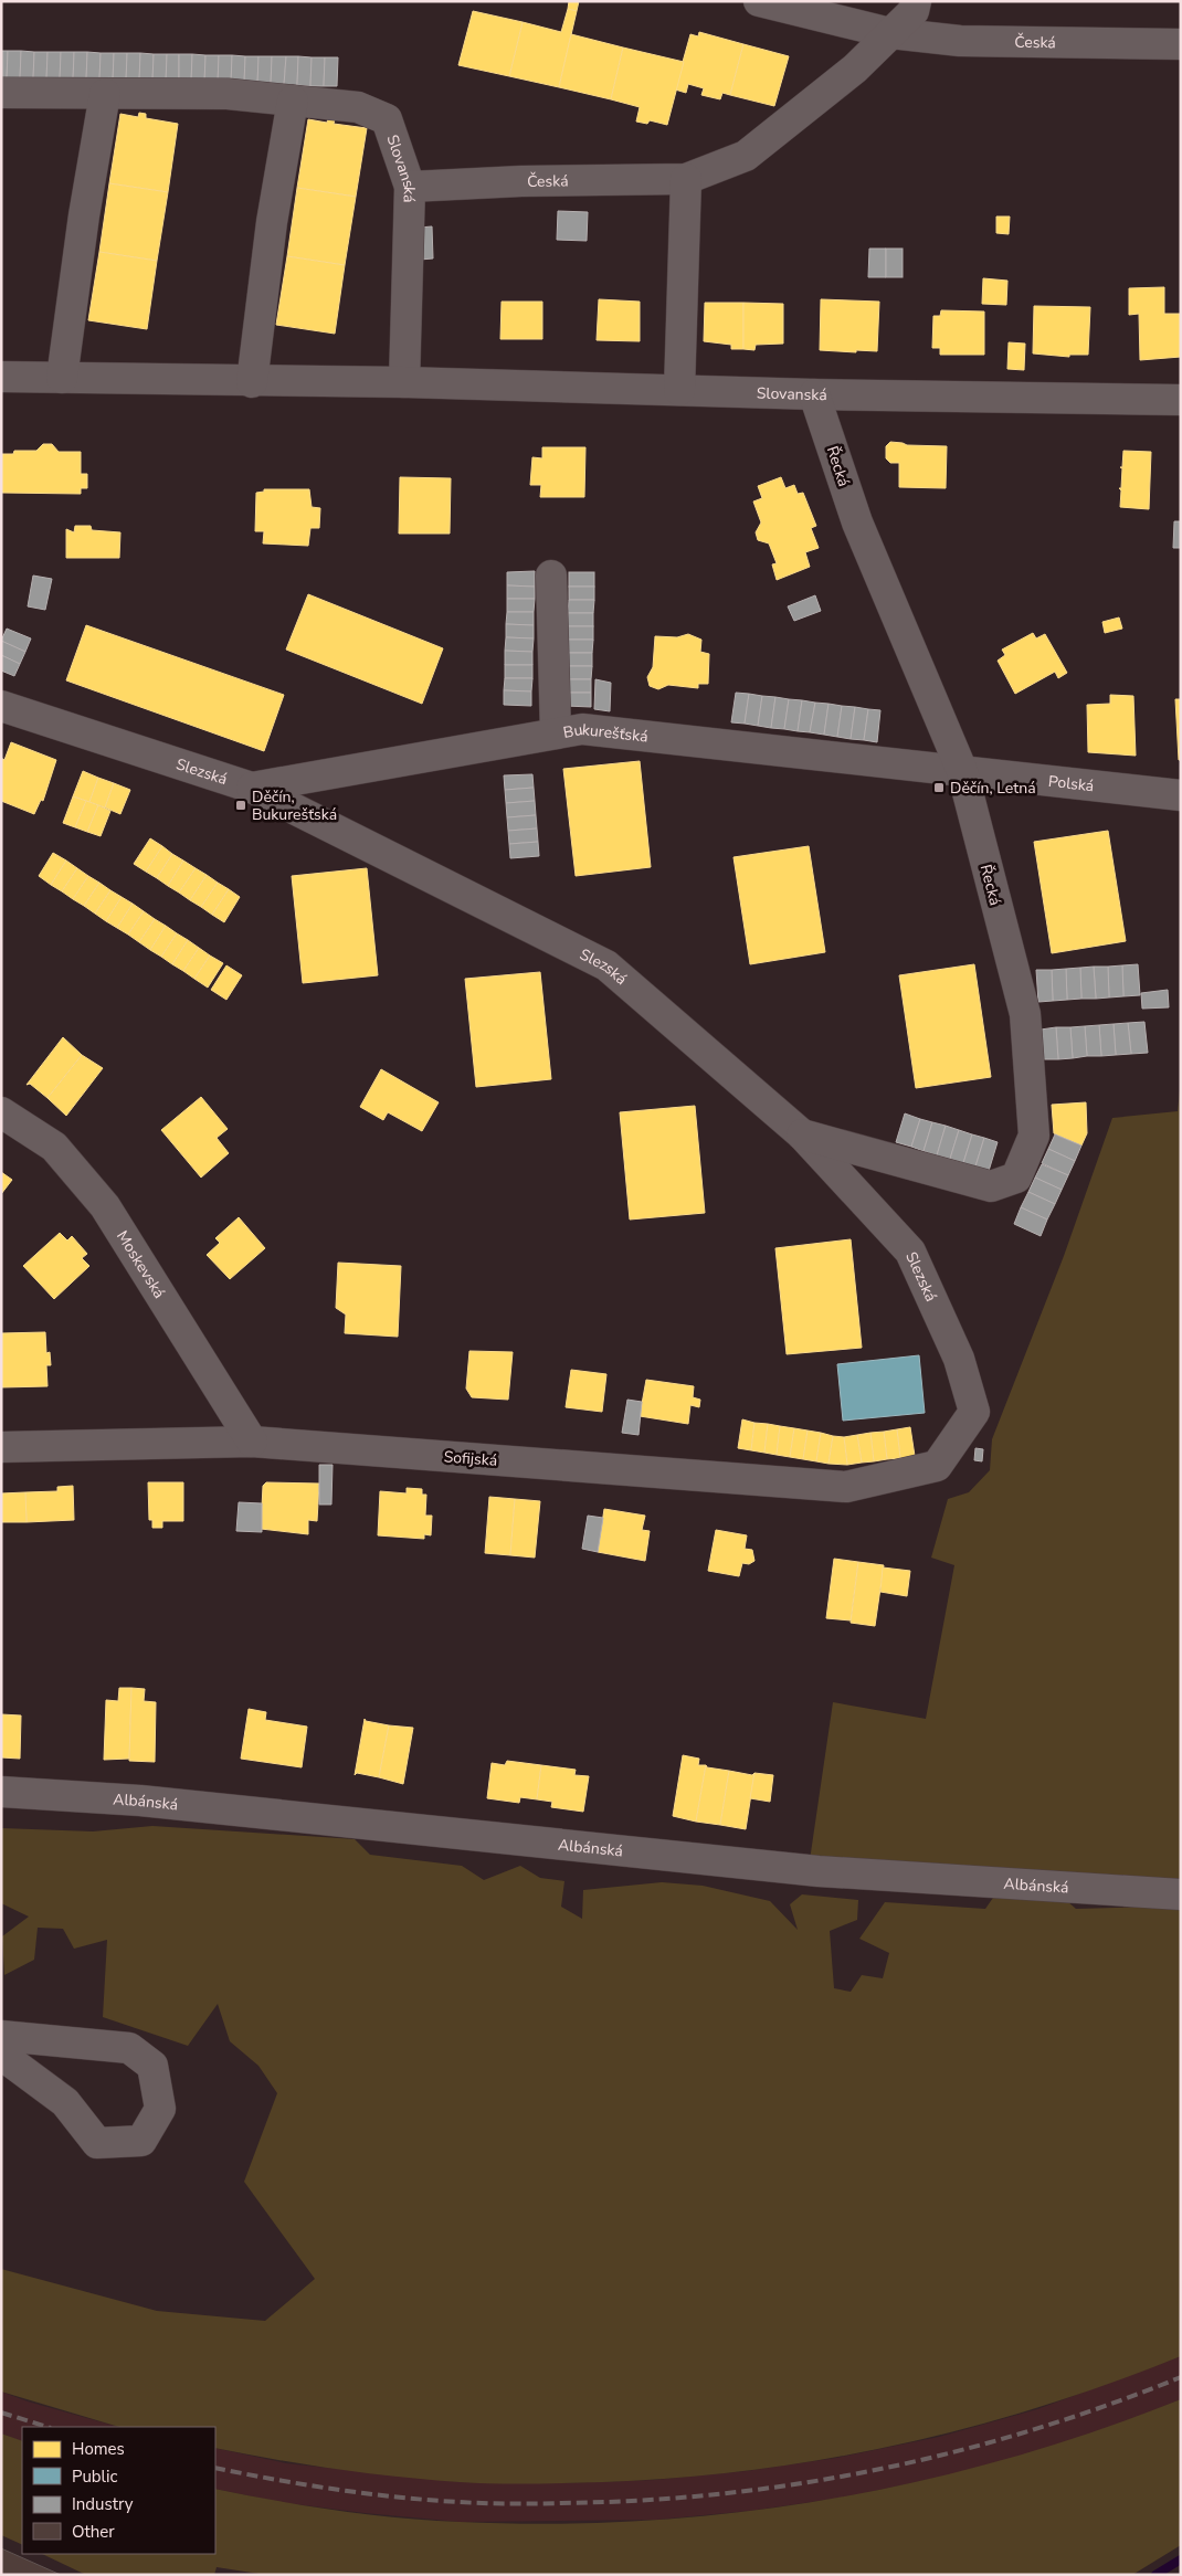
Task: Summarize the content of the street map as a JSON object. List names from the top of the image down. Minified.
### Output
{"streets":{"street":["Česká","Slovanská","Řecká","Bukurešťská","Slezská","Polská","Moskevská","Sofijská","Albánská"]},"crossings":[["Česká","Slovanská"],["Slovanská","Řecká"],["Řecká","Bukurešťská"],["Řecká","Slezská"],["Řecká","Polská"],["Bukurešťská","Slezská"],["Bukurešťská","Polská"],["Slezská","Sofijská"],["Moskevská","Sofijská"]],"places":{"transit":["Děčín, Letná","Děčín, Bukurešťská"]},"legend":["Homes","Public","Industry","Other"]}
